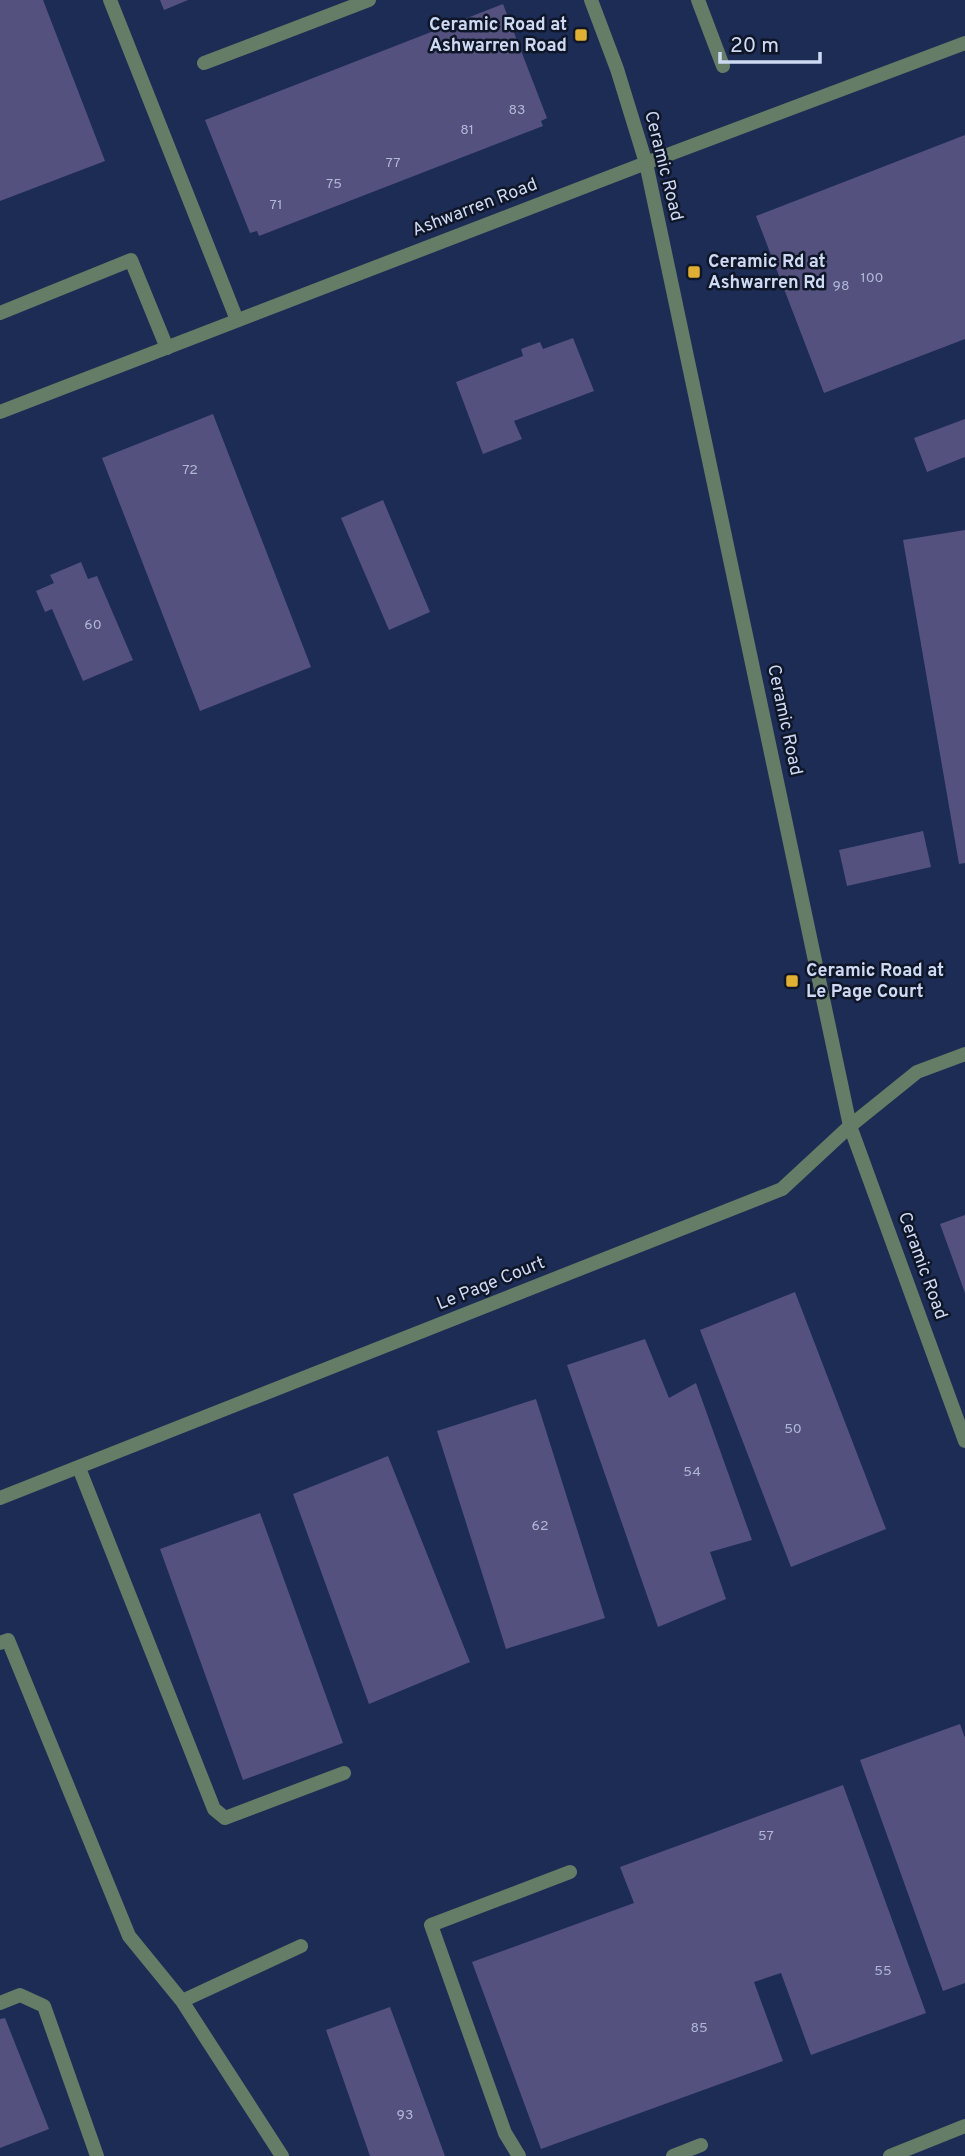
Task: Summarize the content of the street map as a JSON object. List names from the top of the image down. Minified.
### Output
{"streets":{"street":["Ceramic Road","Ashwarren Road","Le Page Court"]},"crossings":[["Ceramic Road","Ashwarren Road"],["Ceramic Road","Le Page Court"]],"places":{"transit":["Ceramic Road at Ashwarren Road","Ceramic Rd at Ashwarren Rd","Ceramic Road at Le Page Court"]},"house_numbers":["83","81","77","75","71","100","98","72","60","50","54","62","57","55","85","93"],"scale_bar":"20 m"}
